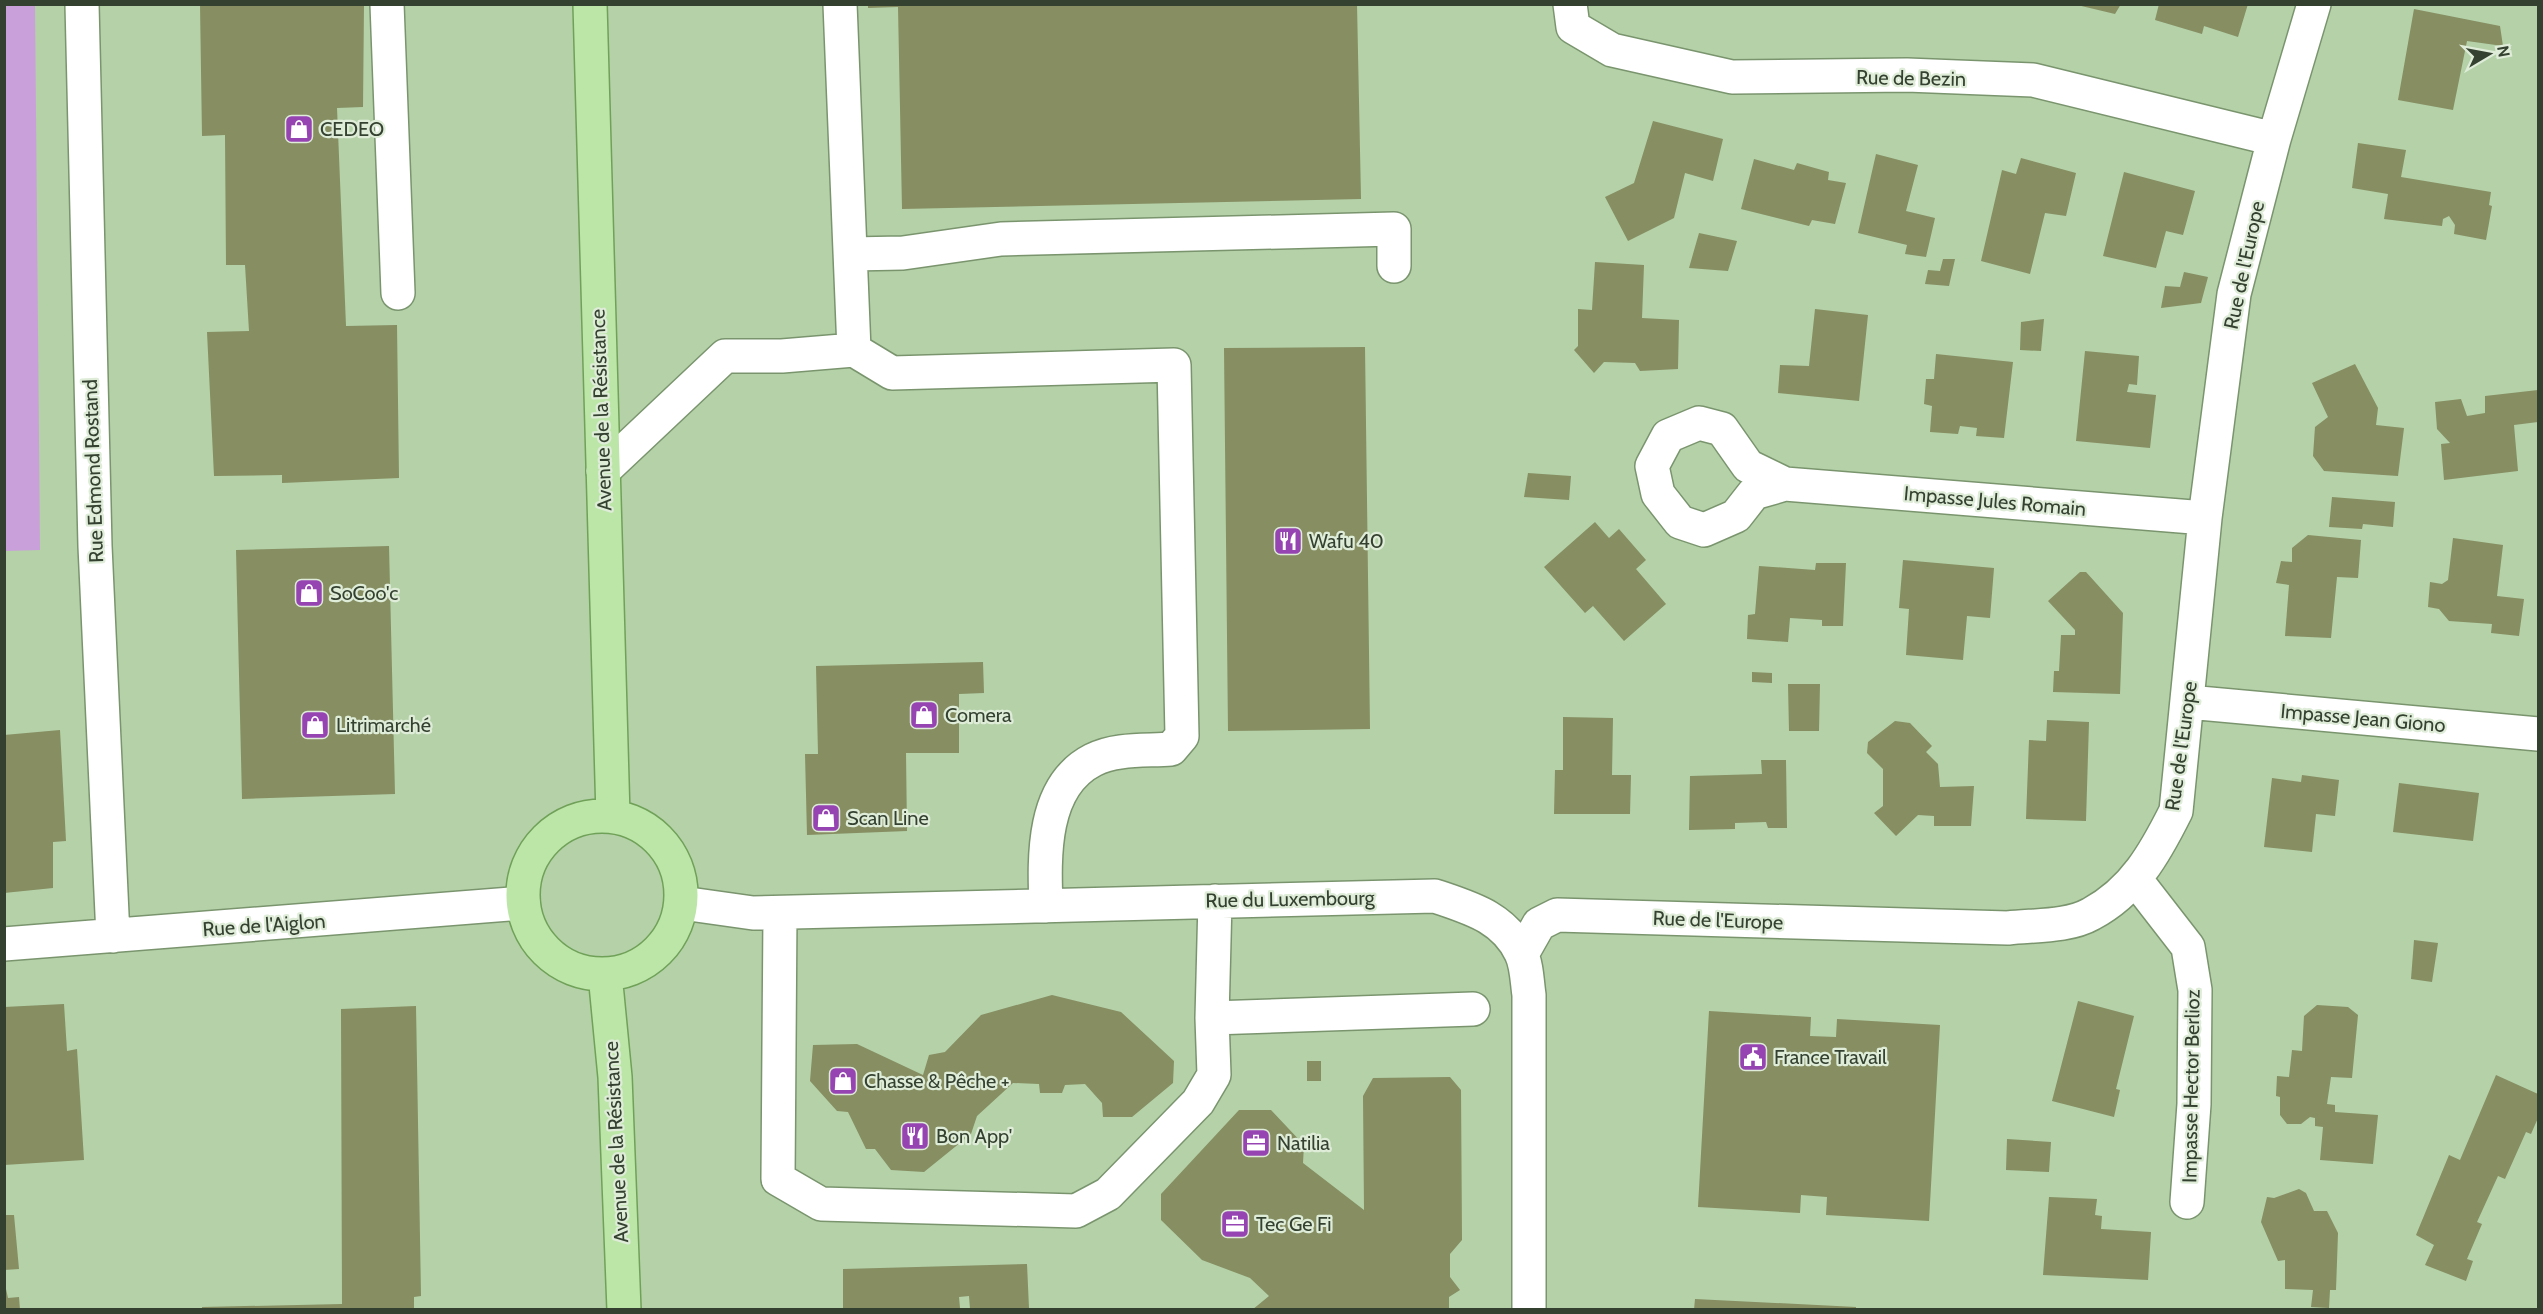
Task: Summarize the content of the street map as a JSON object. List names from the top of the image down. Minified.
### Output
{"streets":{"main road":["Avenue de la Résistance"],"street":["Rue de Bezin","Rue de l'Europe","Rue Edmond Rostand","Impasse Jules Romain","Impasse Jean Giono","Rue du Luxembourg","Rue de l'Aiglon","Impasse Hector Berlioz"]},"crossings":[["Rue de Bezin","Rue de l'Europe"],["Rue de l'Europe","Impasse Jules Romain"],["Rue de l'Europe","Impasse Jean Giono"],["Rue de l'Europe","Rue du Luxembourg"],["Rue de l'Europe","Impasse Hector Berlioz"],["Avenue de la Résistance","Rue du Luxembourg"],["Avenue de la Résistance","Rue de l'Aiglon"],["Rue Edmond Rostand","Rue de l'Aiglon"],["Rue du Luxembourg","Rue de l'Aiglon"]],"places":{"shop":["CEDEO","SoCoo'c","Comera","Litrimarché","Scan Line","Chasse & Pêche +"],"restaurant":["Wafu 40","Bon App'"],"public building":["France Travail"],"office":["Natilia","Tec Ge Fi"]},"north":"right"}
